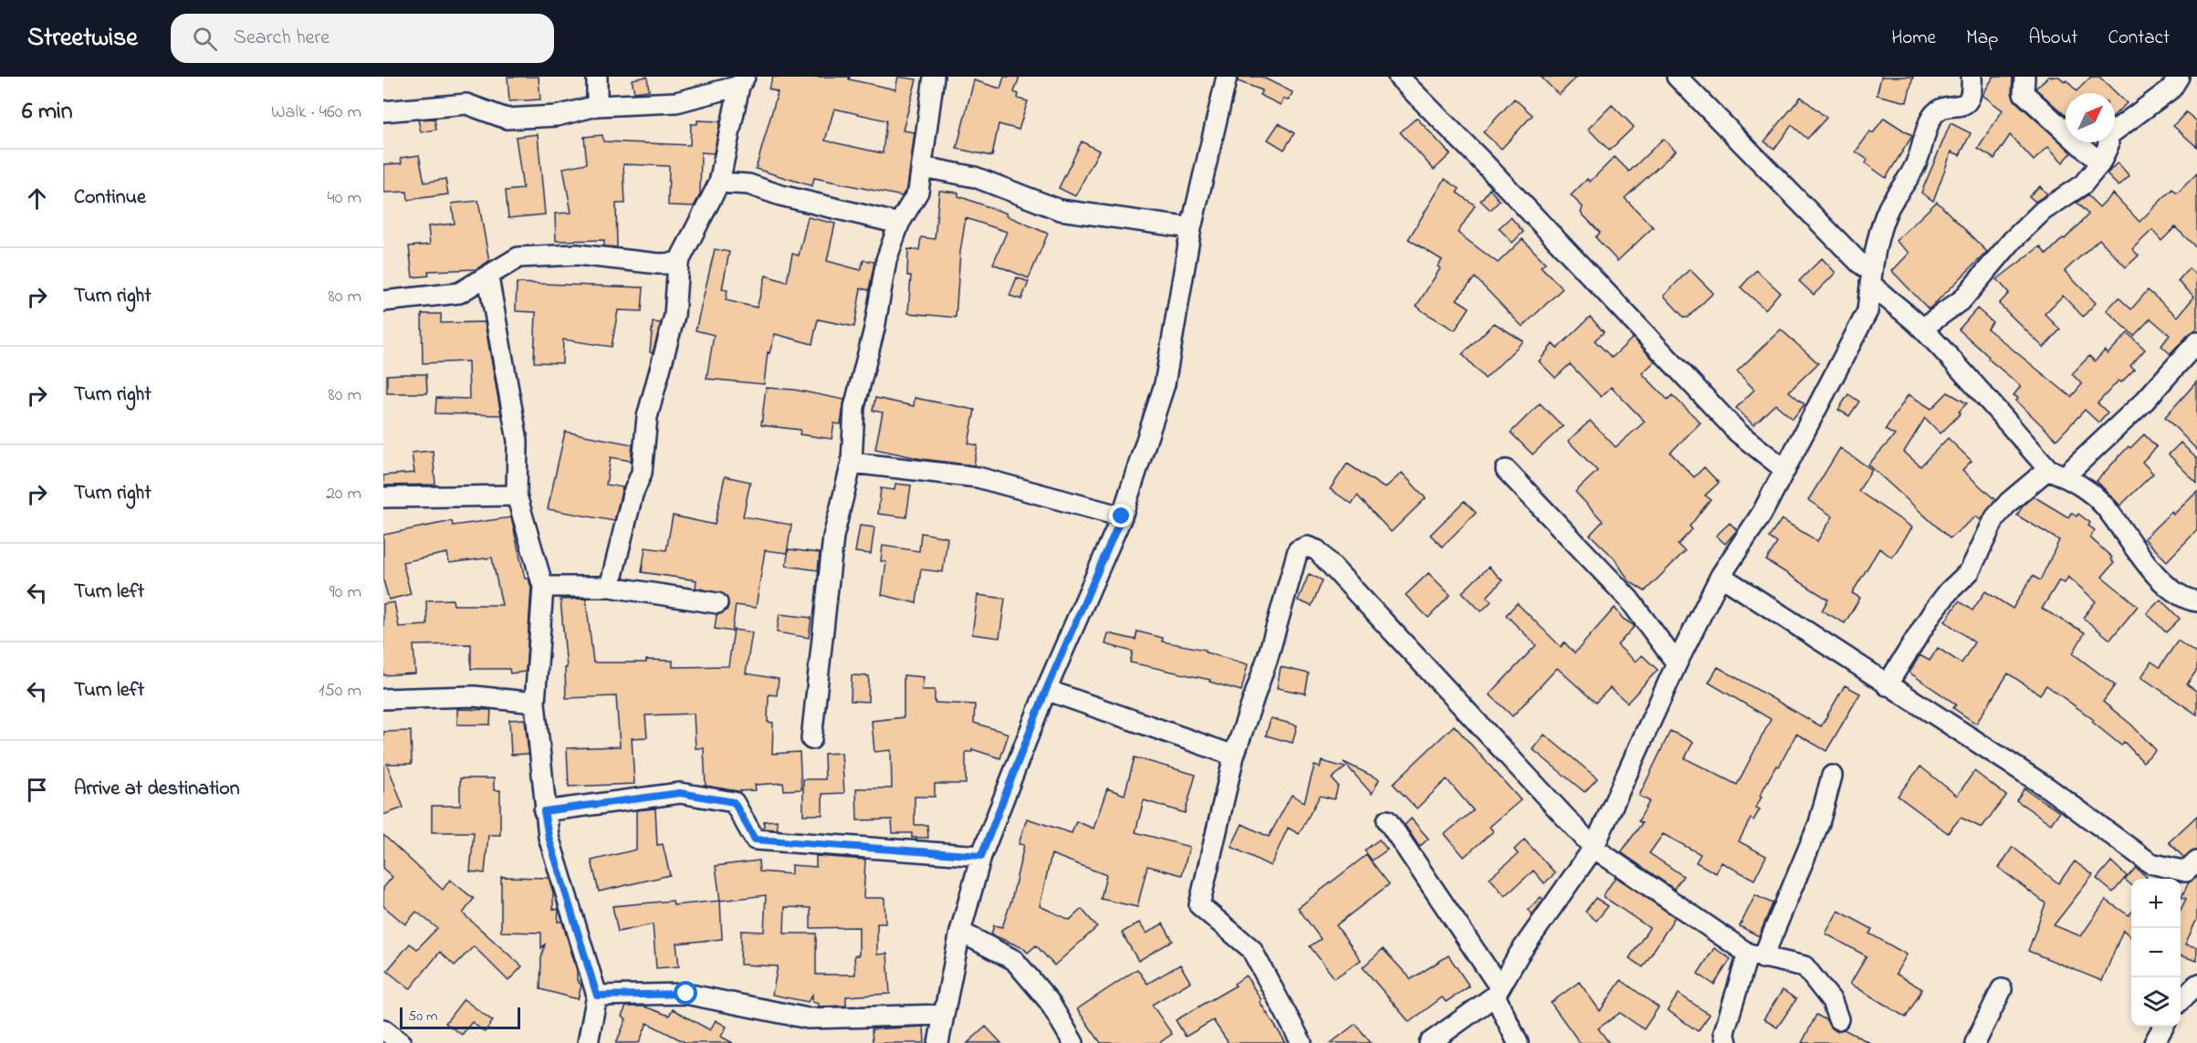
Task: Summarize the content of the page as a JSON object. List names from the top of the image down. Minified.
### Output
{"scale_bar":"50 m","north":"top right","page":{"header":"Streetwise","search":"Search here","nav":["Home","Map","About","Contact"],"heading":["6 min","Walk · 460 m"],"list":[["Continue","40 m"],["Turn right","80 m"],["Turn right","80 m"],["Turn right","20 m"],["Turn left","90 m"],["Turn left","150 m"],"Arrive at destination"],"map_buttons":["+","−"],"scale":"50 m"}}
